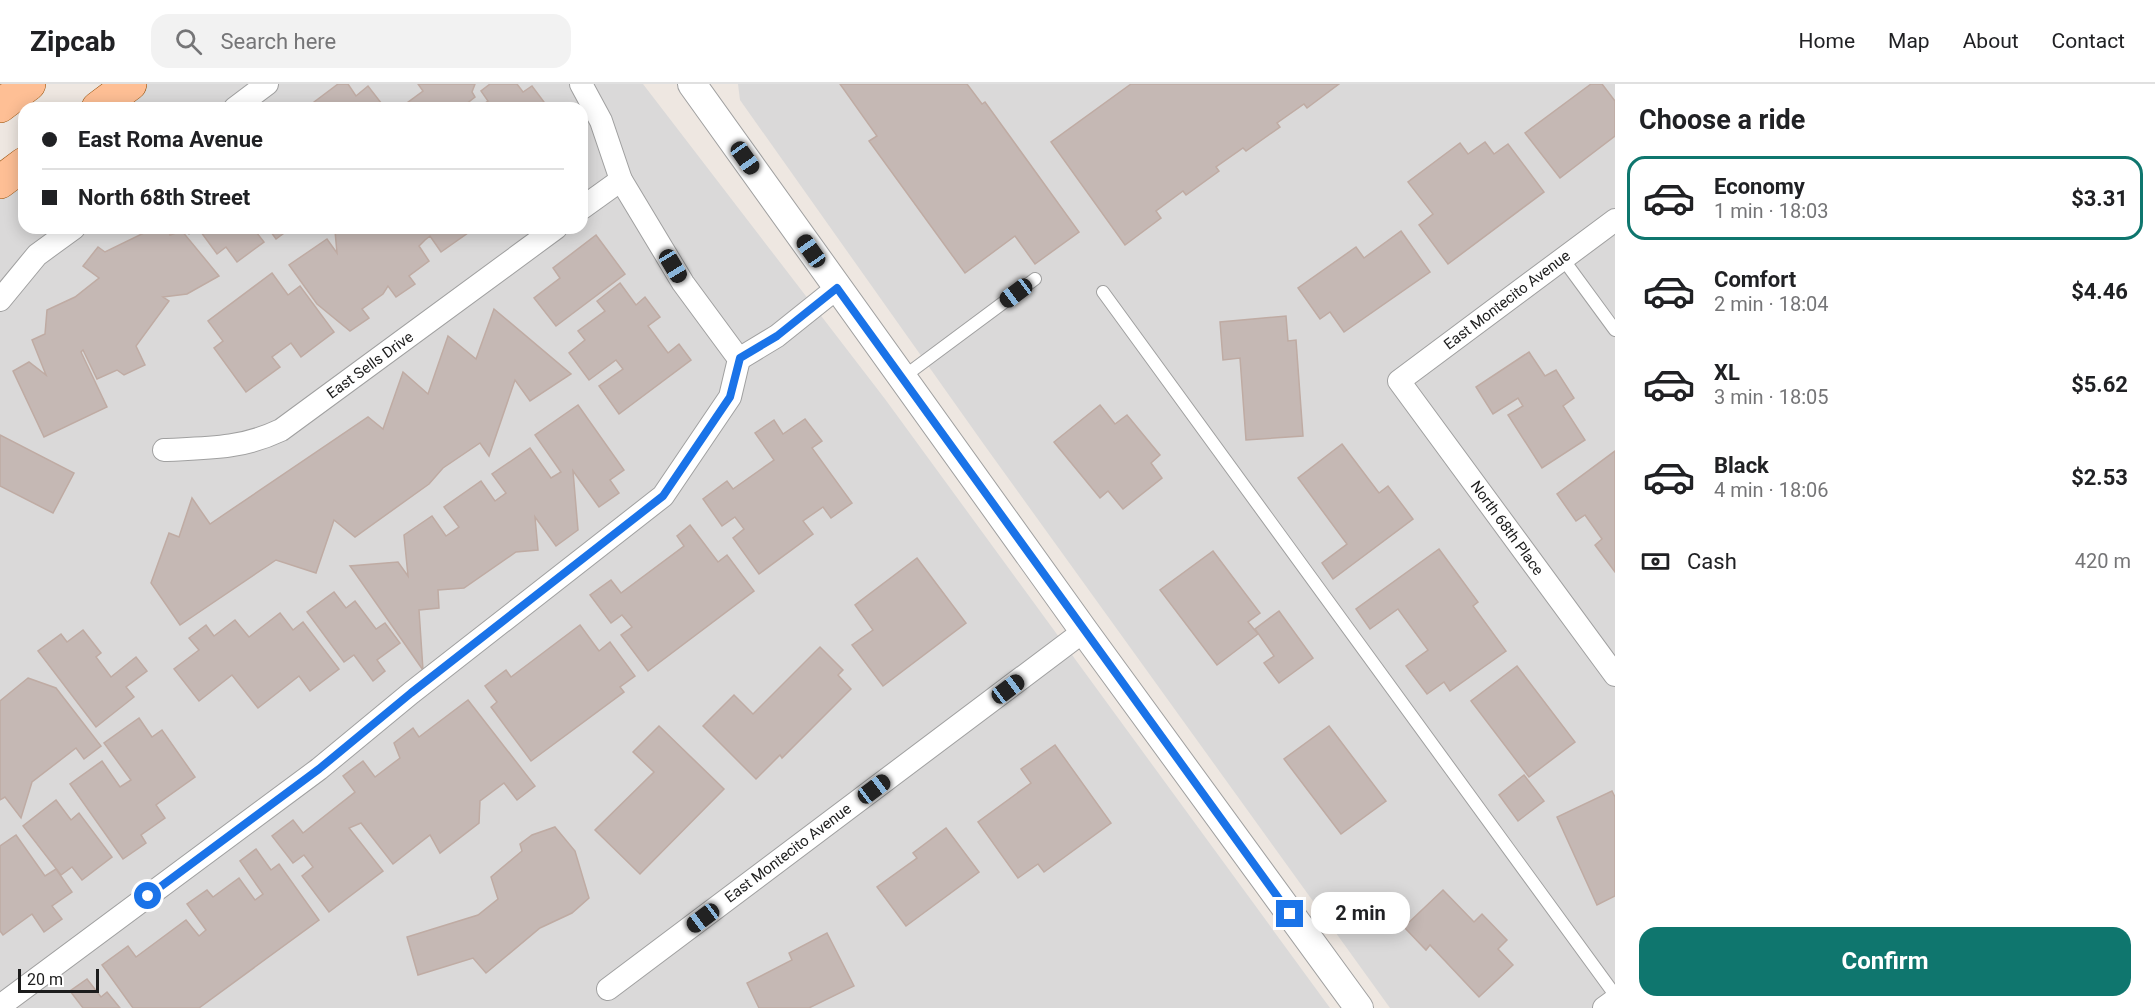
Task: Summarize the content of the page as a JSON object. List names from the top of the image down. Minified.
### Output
{"streets":{"street":["East Montecito Avenue","East Sells Drive","North 68th Place"]},"crossings":[["East Montecito Avenue","North 68th Place"]],"scale_bar":"20 m","page":{"header":"Zipcab","search":"Search here","nav":["Home","Map","About","Contact"],"heading":"Choose a ride","banner":["East Roma Avenue","North 68th Street"],"list":[{"name":"Economy","note":"1 min · 18:03","value":"$3.31"},{"name":"Comfort","note":"2 min · 18:04","value":"$4.46"},{"name":"XL","note":"3 min · 18:05","value":"$5.62"},{"name":"Black","note":"4 min · 18:06","value":"$2.53"}],"pay":["Cash","420 m"],"bubble":"2 min","buttons":"Confirm","scale":"20 m"}}
